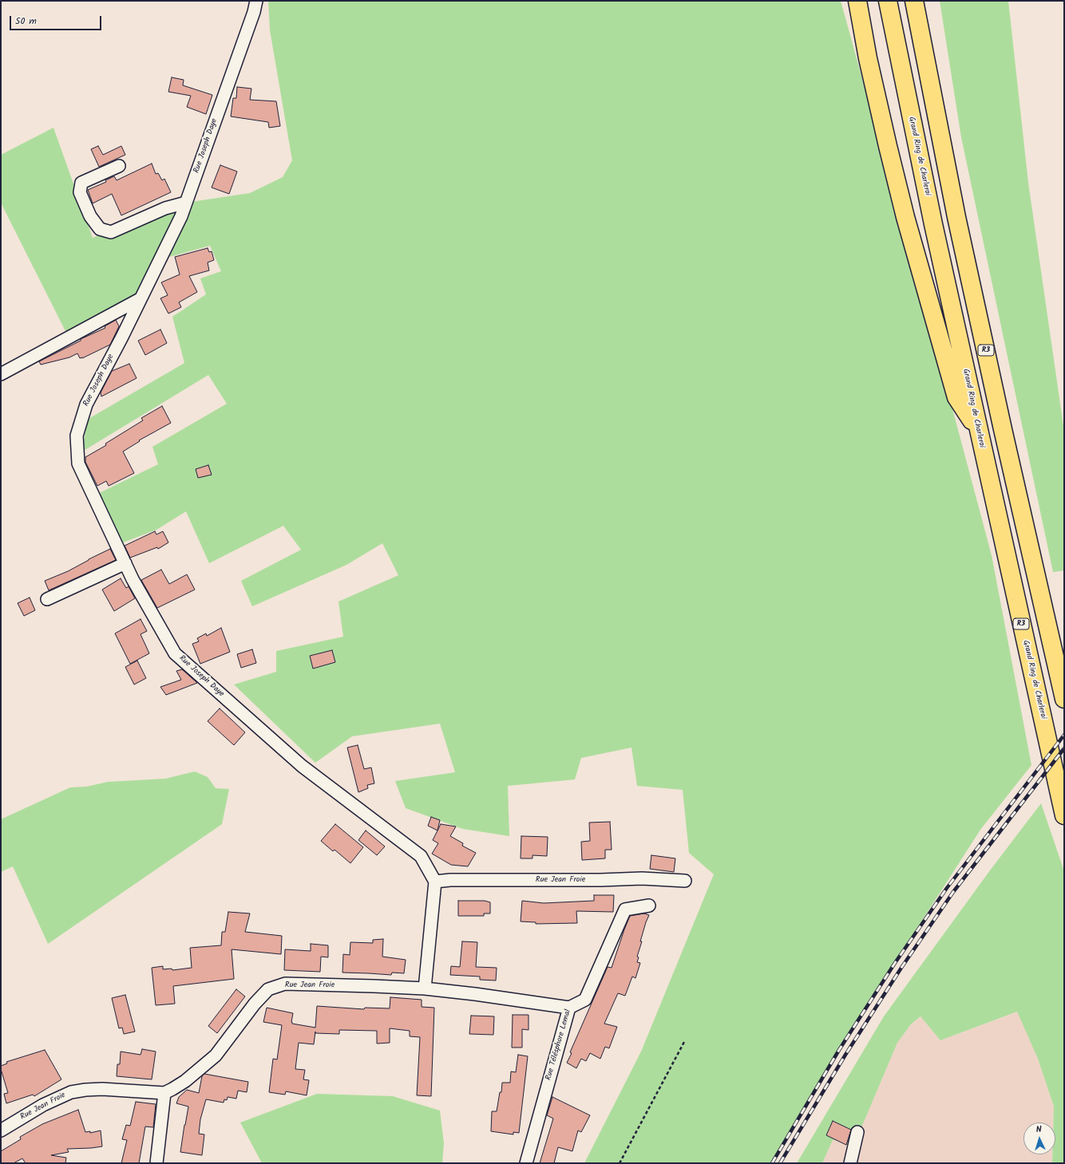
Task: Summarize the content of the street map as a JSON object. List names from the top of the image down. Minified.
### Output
{"streets":{"highway":["Grand Ring de Charleroi","R3"],"street":["Rue Joseph Daye","Rue Jean Froie","Rue Télésphore Lemal"]},"crossings":[["Rue Joseph Daye","Rue Jean Froie"],["Rue Jean Froie","Rue Télésphore Lemal"]],"scale_bar":"50 m","north":"top"}
